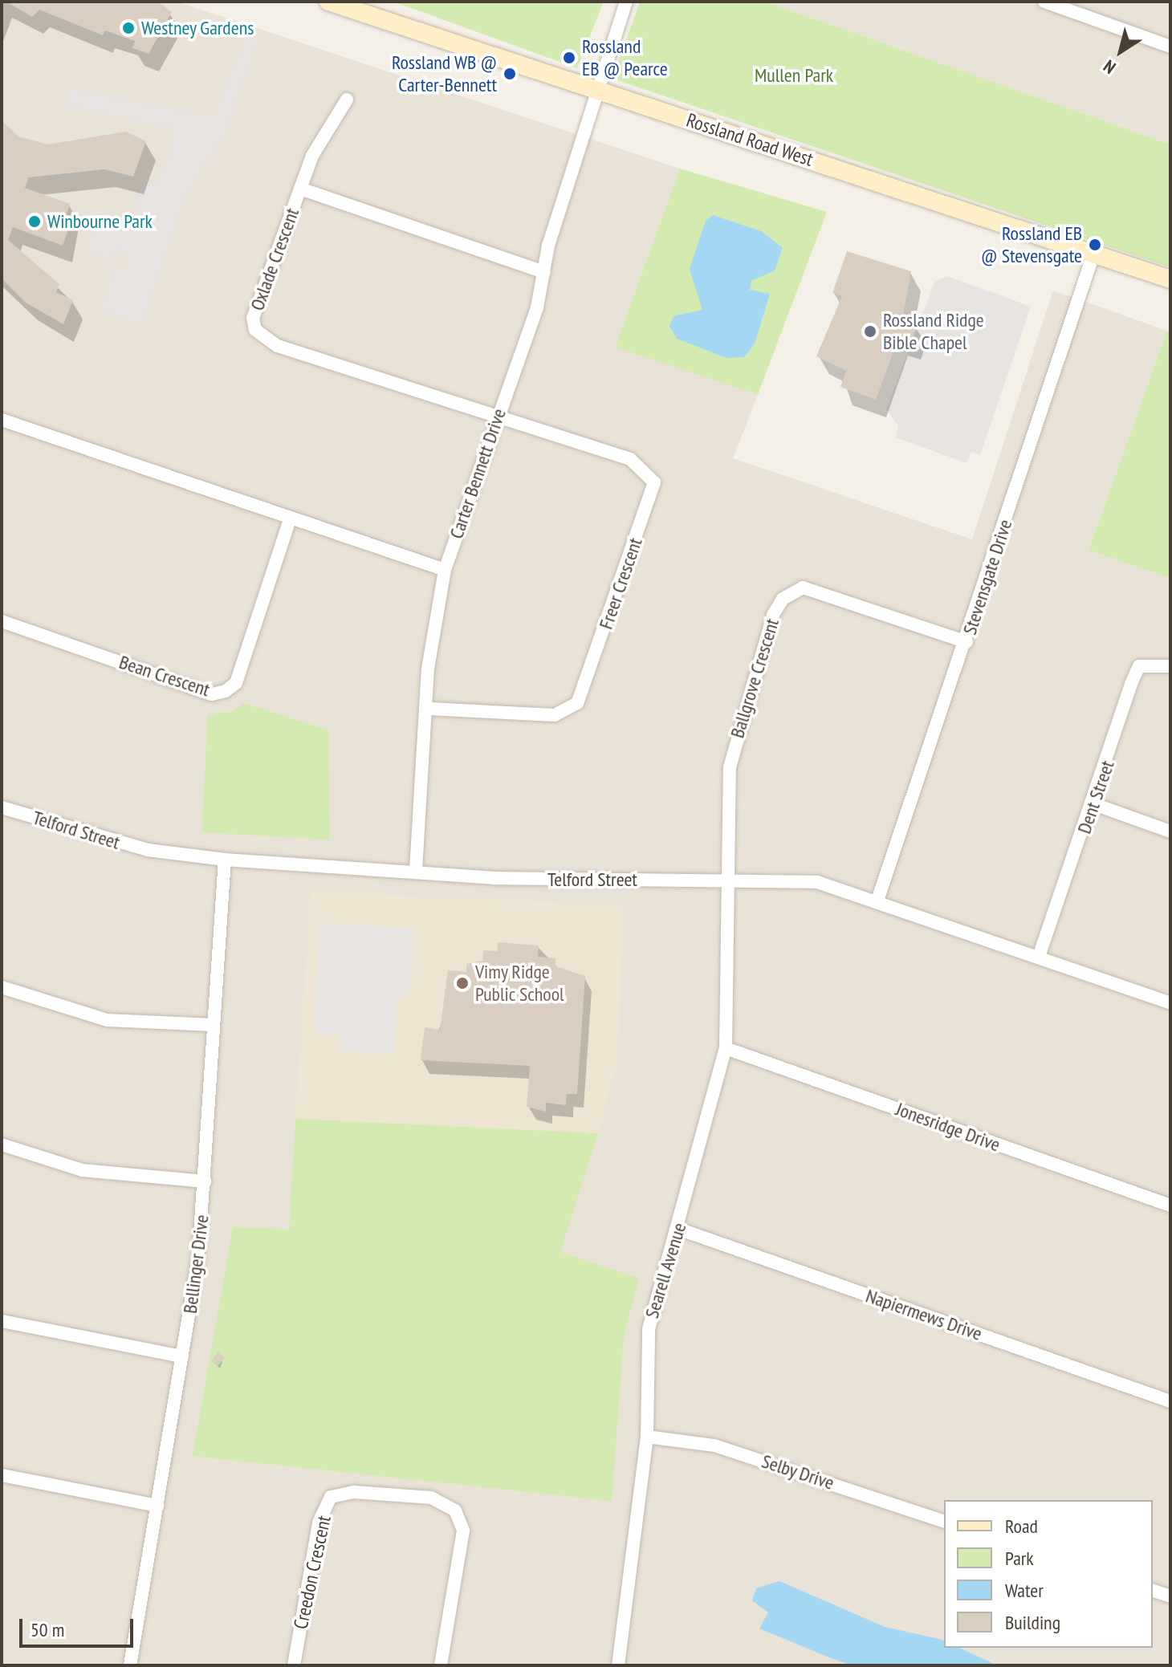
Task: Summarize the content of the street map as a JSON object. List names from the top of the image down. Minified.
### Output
{"streets":{"main road":["Rossland Road West"],"street":["Oxlade Crescent","Carter Bennett Drive","Stevensgate Drive","Freer Crescent","Bean Crescent","Ballgrove Crescent","Dent Street","Telford Street","Jonesridge Drive","Bellinger Drive","Searell Avenue","Napiermews Drive","Selby Drive","Creedon Crescent"]},"crossings":[["Rossland Road West","Carter Bennett Drive"],["Rossland Road West","Stevensgate Drive"],["Oxlade Crescent","Carter Bennett Drive"],["Oxlade Crescent","Freer Crescent"],["Carter Bennett Drive","Freer Crescent"],["Carter Bennett Drive","Telford Street"],["Stevensgate Drive","Ballgrove Crescent"],["Stevensgate Drive","Telford Street"],["Ballgrove Crescent","Telford Street"],["Ballgrove Crescent","Searell Avenue"],["Dent Street","Telford Street"],["Telford Street","Bellinger Drive"],["Telford Street","Searell Avenue"],["Jonesridge Drive","Searell Avenue"],["Searell Avenue","Napiermews Drive"],["Searell Avenue","Selby Drive"]],"parks":["Mullen Park"],"places":["Westney Gardens","Rossland EB @ Pearce","Rossland WB @ Carter-Bennett","Winbourne Park","Rossland EB @ Stevensgate","Rossland Ridge Bible Chapel","Vimy Ridge Public School"],"legend":["Road","Park","Water","Building"],"scale_bar":"50 m","north":"bottom left"}
